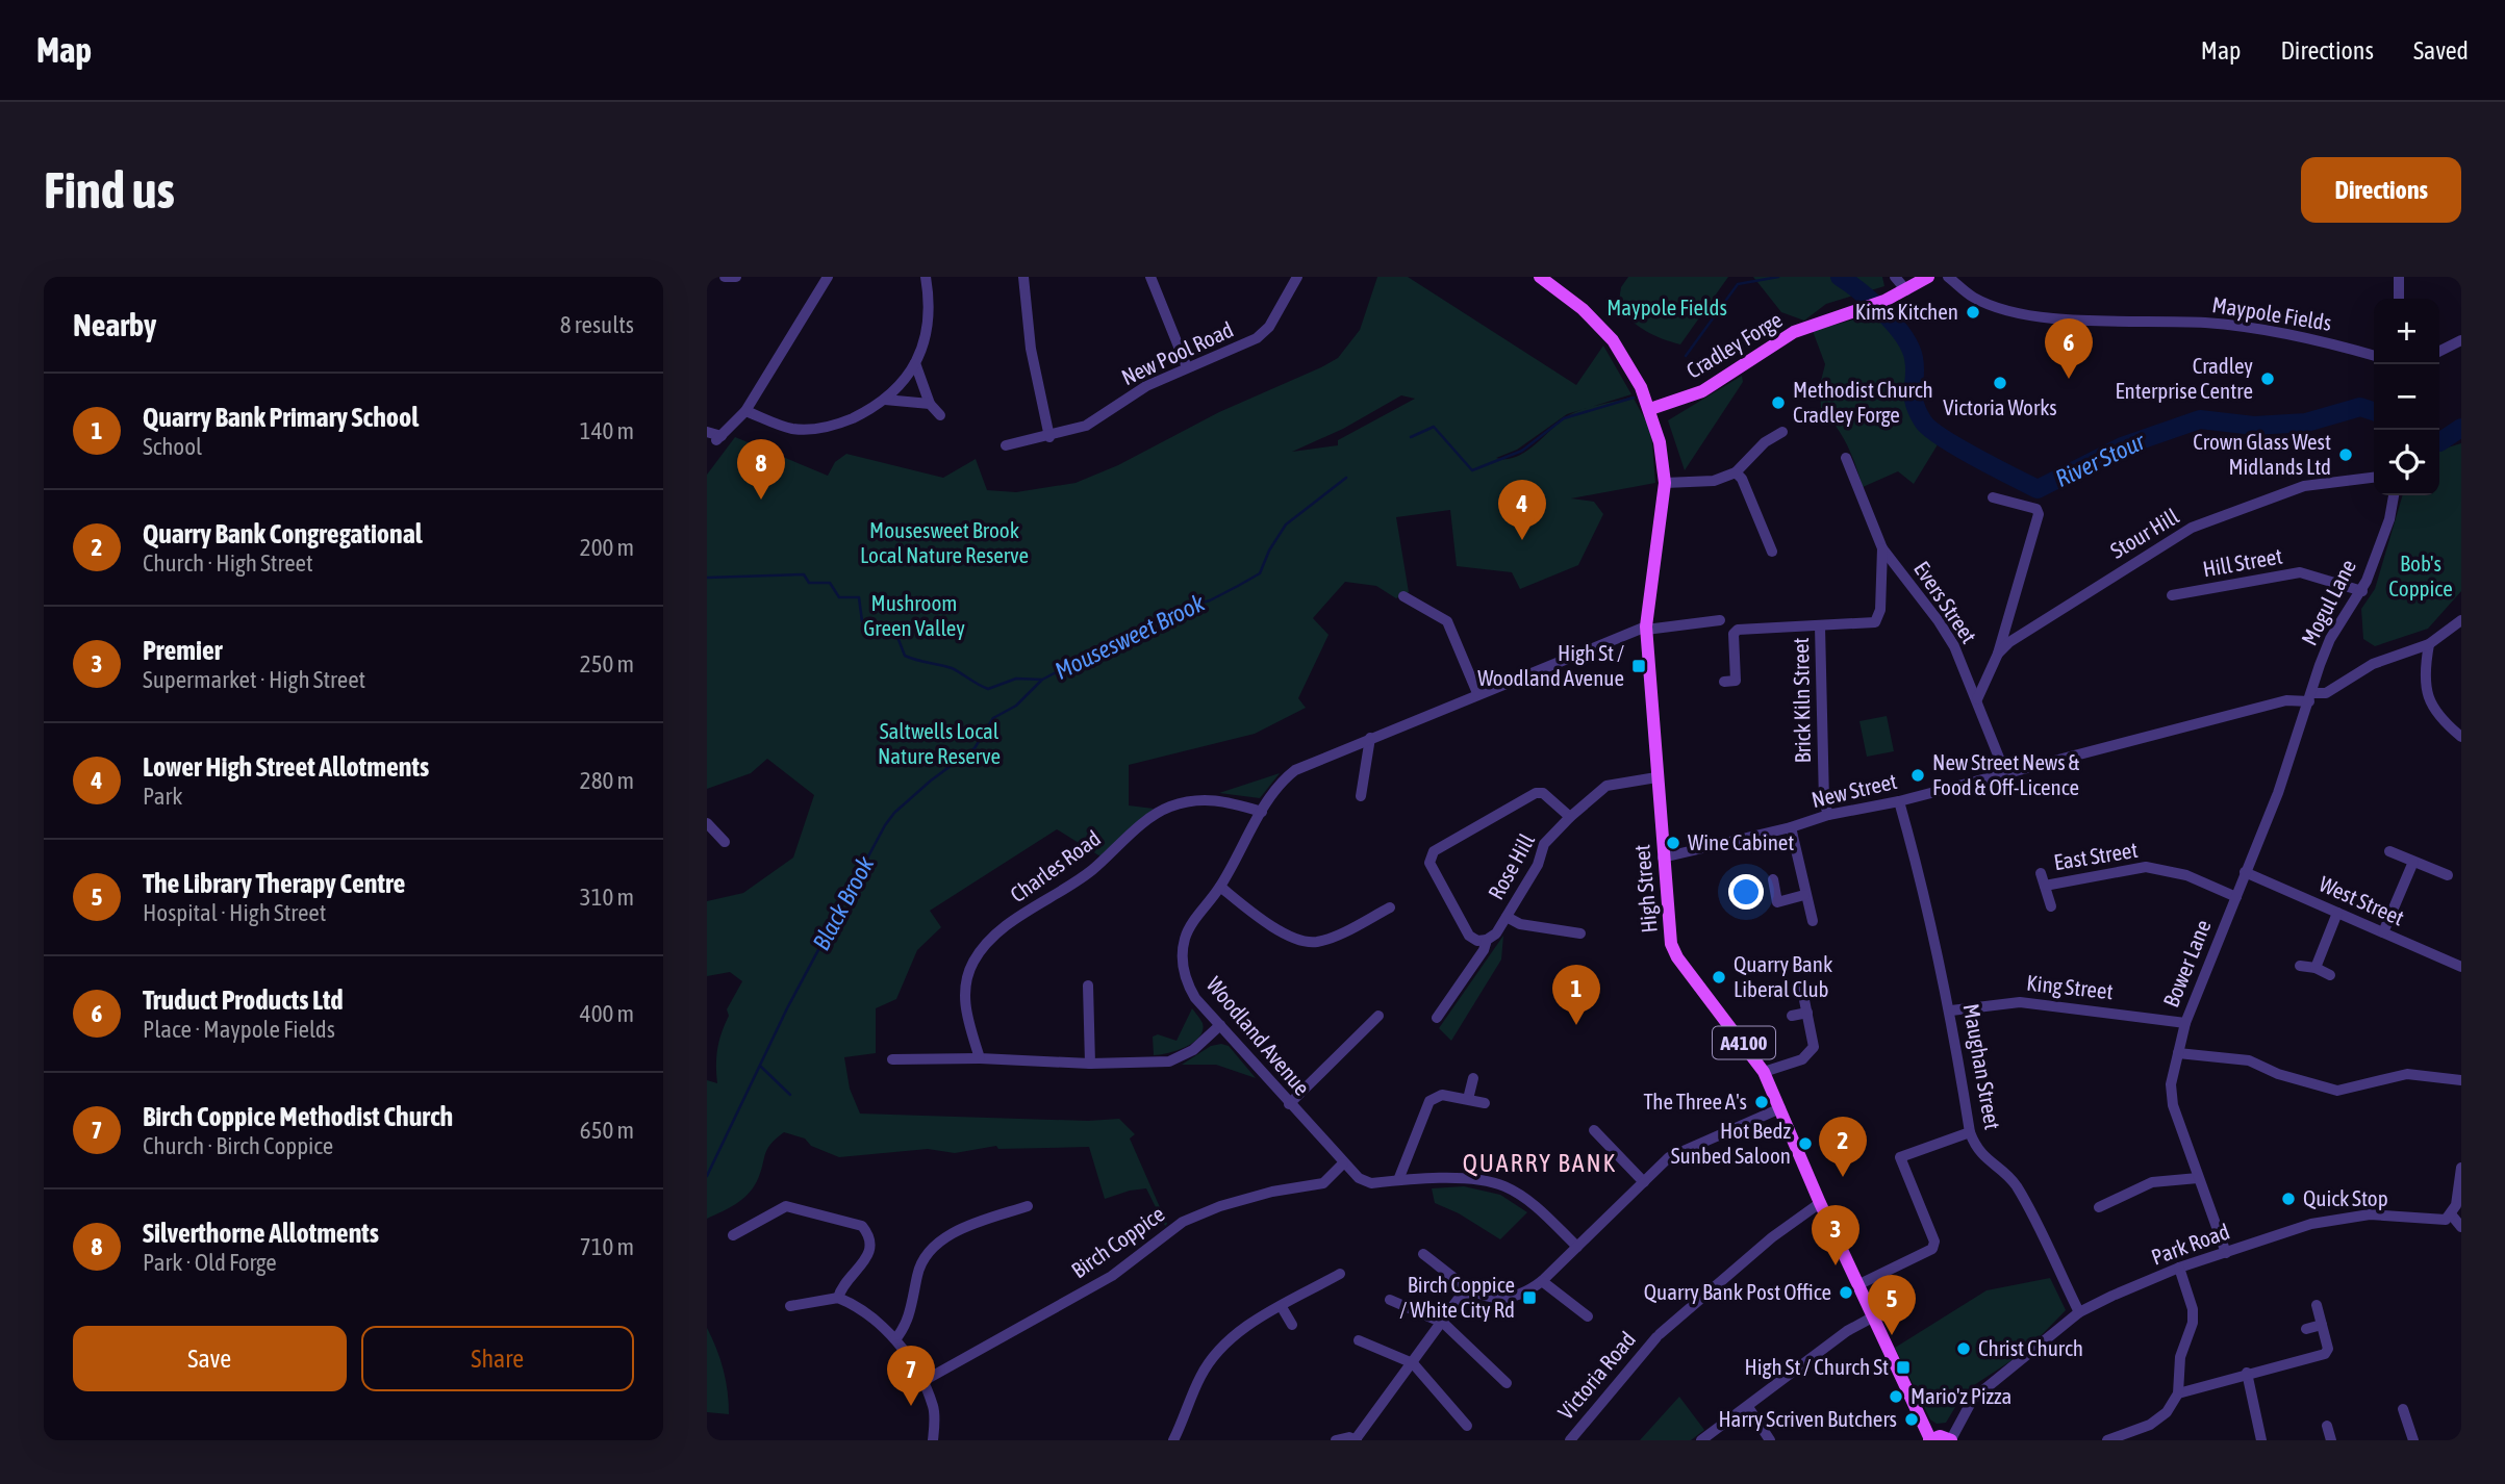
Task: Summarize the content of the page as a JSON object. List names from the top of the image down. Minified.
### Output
{"streets":{"main road":["Cradley Forge","High Street","A4100"],"street":["Maypole Fields","New Pool Road","Stour Hill","Hill Street","Evers Street","Mogul Lane","Brick Kiln Street","New Street","East Street","Charles Road","Rose Hill","West Street","Bower Lane","King Street","Woodland Avenue","Maughan Street","Birch Coppice","Park Road","Victoria Road"]},"crossings":[["Cradley Forge","High Street"],["Cradley Forge","A4100"],["Stour Hill","Evers Street"],["Hill Street","Mogul Lane"],["Evers Street","Brick Kiln Street"],["Evers Street","New Street"],["Mogul Lane","New Street"],["Mogul Lane","Bower Lane"],["Brick Kiln Street","New Street"],["New Street","High Street"],["New Street","Bower Lane"],["New Street","Maughan Street"],["East Street","Bower Lane"],["Charles Road","Woodland Avenue"],["Rose Hill","High Street"],["High Street","Woodland Avenue"],["High Street","A4100"],["High Street","Park Road"],["High Street","Victoria Road"],["West Street","Bower Lane"],["Bower Lane","King Street"],["Bower Lane","Park Road"],["King Street","Maughan Street"],["Woodland Avenue","Birch Coppice"],["Maughan Street","Park Road"]],"districts":["QUARRY BANK"],"water":["River Stour","Mousesweet Brook","Black Brook"],"parks":["Maypole Fields","Mousesweet Brook Local Nature Reserve","Bob's Coppice","Mushroom Green Valley","Saltwells Local Nature Reserve"],"places":{"other":["Kims Kitchen","Cradley Enterprise Centre","Victoria Works","Methodist Church Cradley Forge","Crown Glass West Midlands Ltd","New Street News & Food & Off-Licence","Wine Cabinet","Quarry Bank Liberal Club","The Three A's","Hot Bedz Sunbed Saloon","Quick Stop","Quarry Bank Post Office","Christ Church","Mario'z Pizza","Harry Scriven Butchers"],"transit":["High St / Woodland Avenue","Birch Coppice / White City Rd","High St / Church St"]},"page":{"header":"Map","nav":["Map","Directions","Saved"],"buttons":["Directions",["Save","Share"]],"title":"Find us","heading":["Nearby","8 results"],"map_buttons":["+","−"],"pins":["6","8","4","1","2","3","5","7"],"list":[{"mark":"1","name":"Quarry Bank Primary School","note":"School","value":"140 m"},{"mark":"2","name":"Quarry Bank Congregational","note":"Church · High Street","value":"200 m"},{"mark":"3","name":"Premier","note":"Supermarket · High Street","value":"250 m"},{"mark":"4","name":"Lower High Street Allotments","note":"Park","value":"280 m"},{"mark":"5","name":"The Library Therapy Centre","note":"Hospital · High Street","value":"310 m"},{"mark":"6","name":"Truduct Products Ltd","note":"Place · Maypole Fields","value":"400 m"},{"mark":"7","name":"Birch Coppice Methodist Church","note":"Church · Birch Coppice","value":"650 m"},{"mark":"8","name":"Silverthorne Allotments","note":"Park · Old Forge","value":"710 m"}]}}
